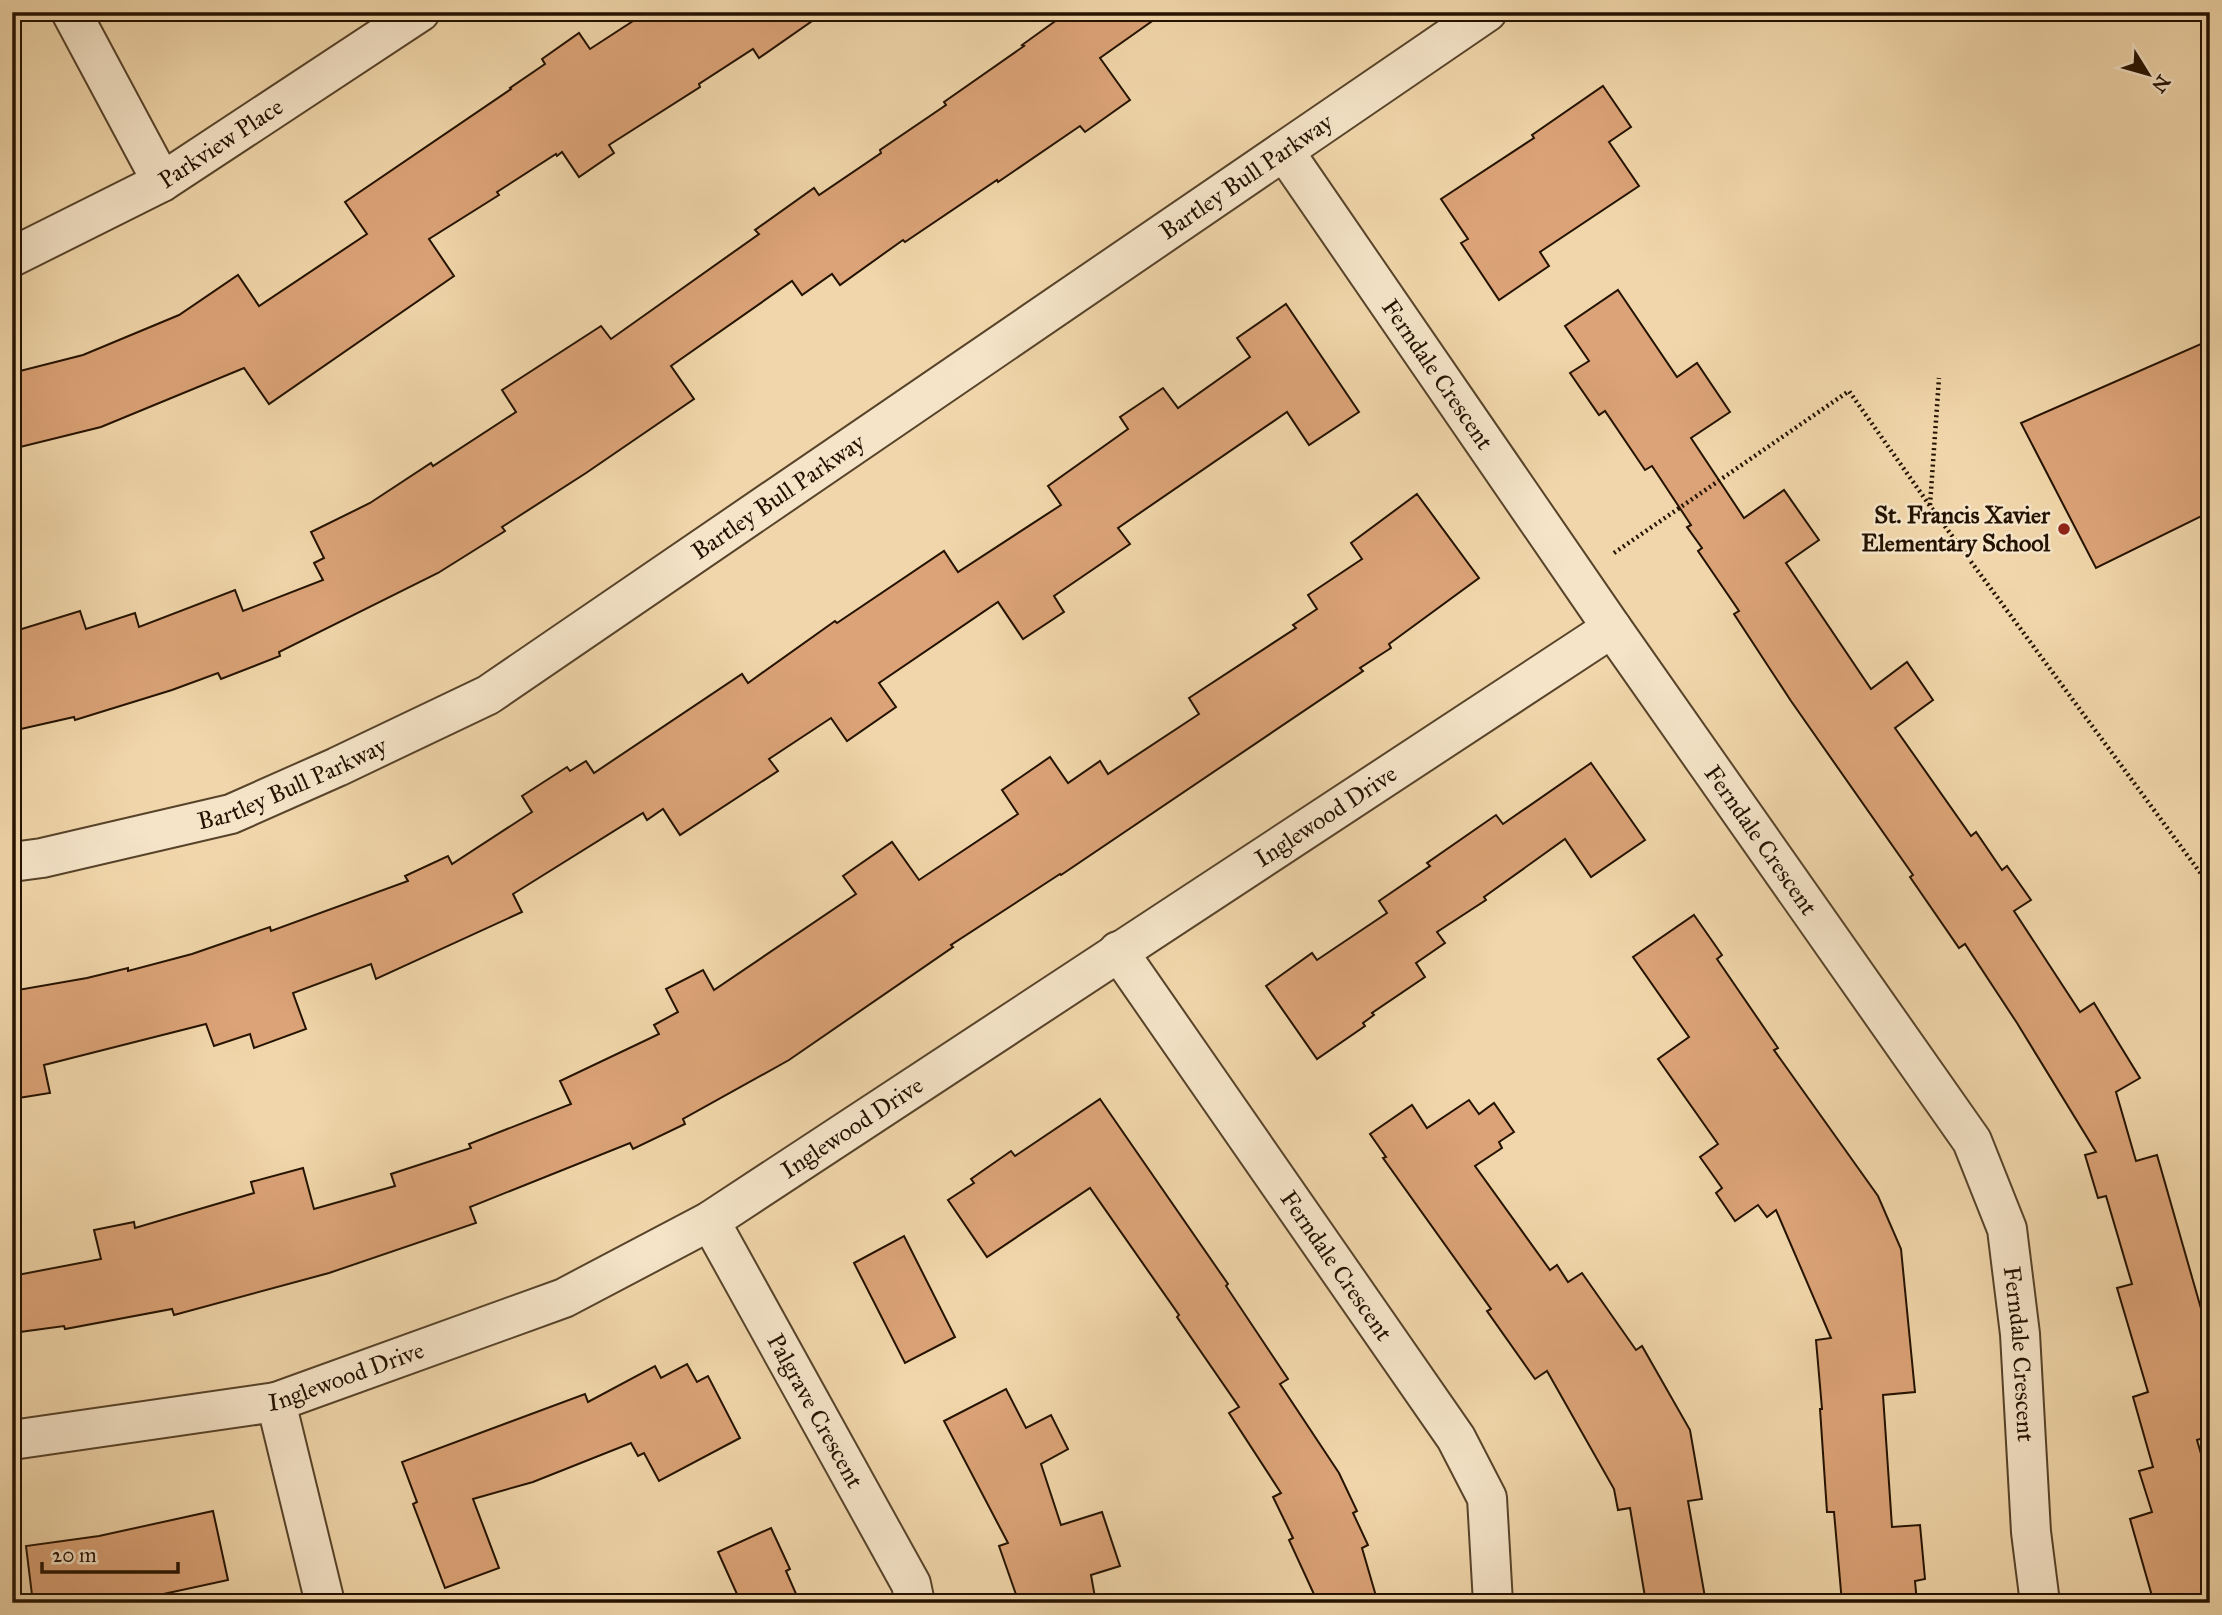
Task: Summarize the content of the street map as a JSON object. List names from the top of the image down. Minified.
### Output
{"streets":{"street":["Parkview Place","Bartley Bull Parkway","Ferndale Crescent","Inglewood Drive","Palgrave Crescent"]},"crossings":[["Bartley Bull Parkway","Ferndale Crescent"],["Ferndale Crescent","Inglewood Drive"],["Inglewood Drive","Palgrave Crescent"]],"places":["St. Francis Xavier Elementary School"],"scale_bar":"20 m","north":"bottom right"}
